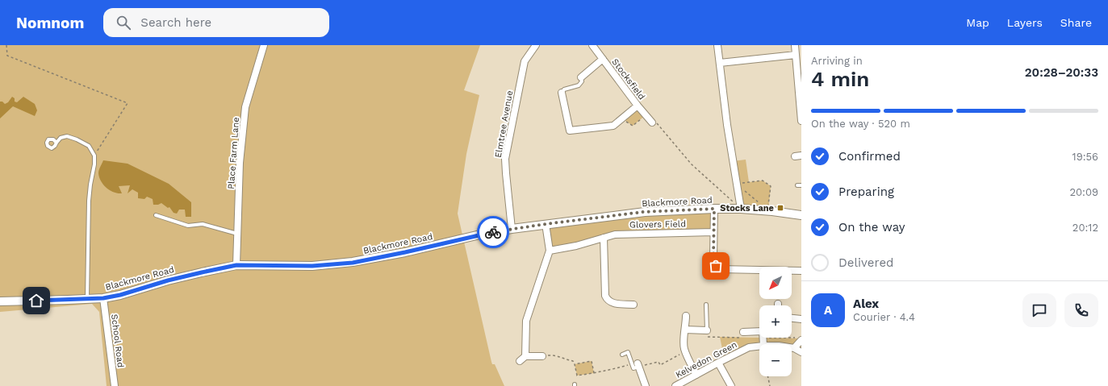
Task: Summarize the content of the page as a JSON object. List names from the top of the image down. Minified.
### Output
{"streets":{"street":["Stocksfield","Elmtree Avenue","Place Farm Lane","Blackmore Road","Glovers Field","School Road","Kelvedon Green"]},"crossings":[["Elmtree Avenue","Blackmore Road"],["Place Farm Lane","Blackmore Road"],["Blackmore Road","School Road"]],"places":{"transit":["Stocks Lane"]},"north":"bottom left","page":{"header":"Nomnom","search":"Search here","nav":["Map","Layers","Share"],"heading":["4 min","Arriving in","20:28–20:33"],"panel":["Alex","Courier · 4.4"],"bar":"On the way · 520 m","list":[["Confirmed","19:56"],["Preparing","20:09"],["On the way","20:12"],"Delivered"],"map_buttons":["+","−"],"round":"A"}}
